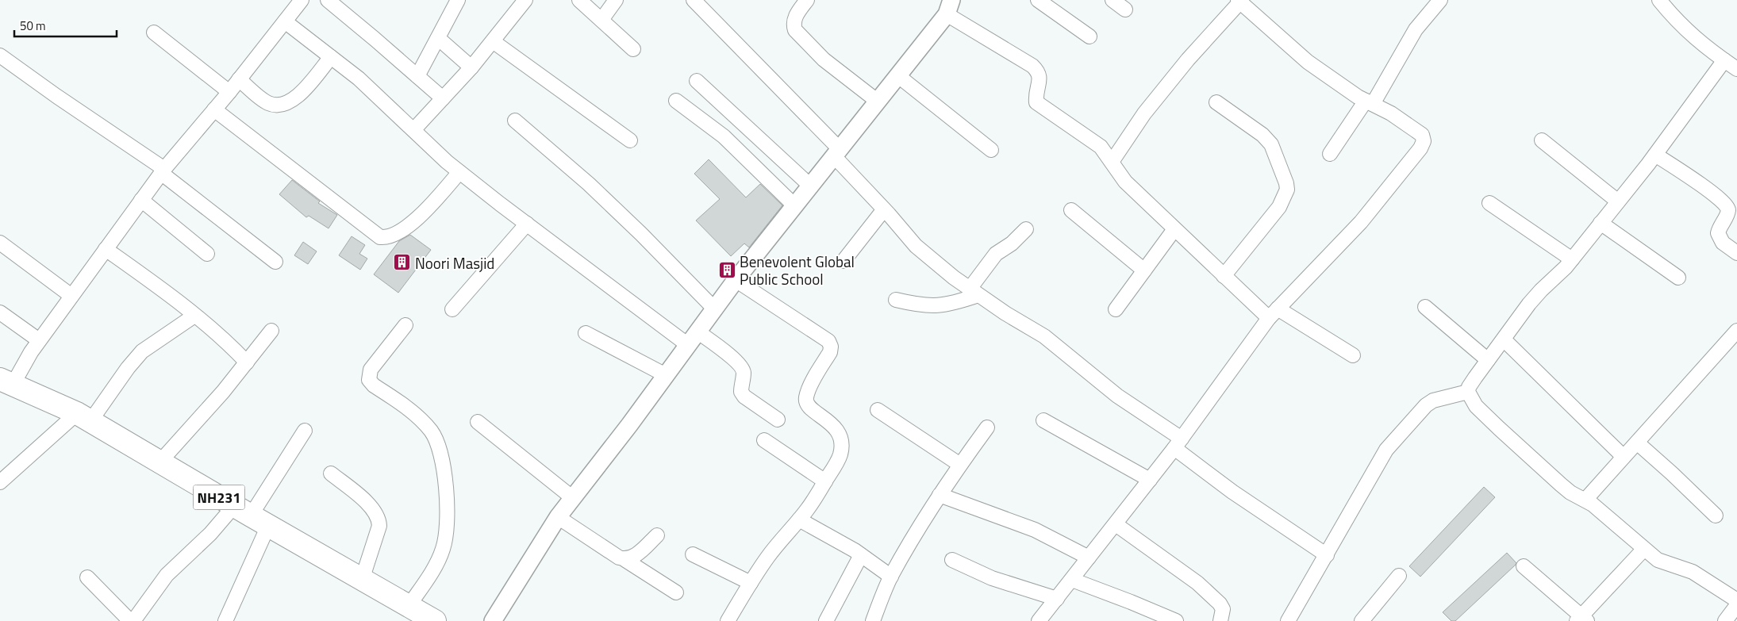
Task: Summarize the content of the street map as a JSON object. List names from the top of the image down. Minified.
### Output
{"streets":{"highway":["NH231"]},"places":{"building":["Noori Masjid","Benevolent Global Public School"]},"scale_bar":"50 m"}
